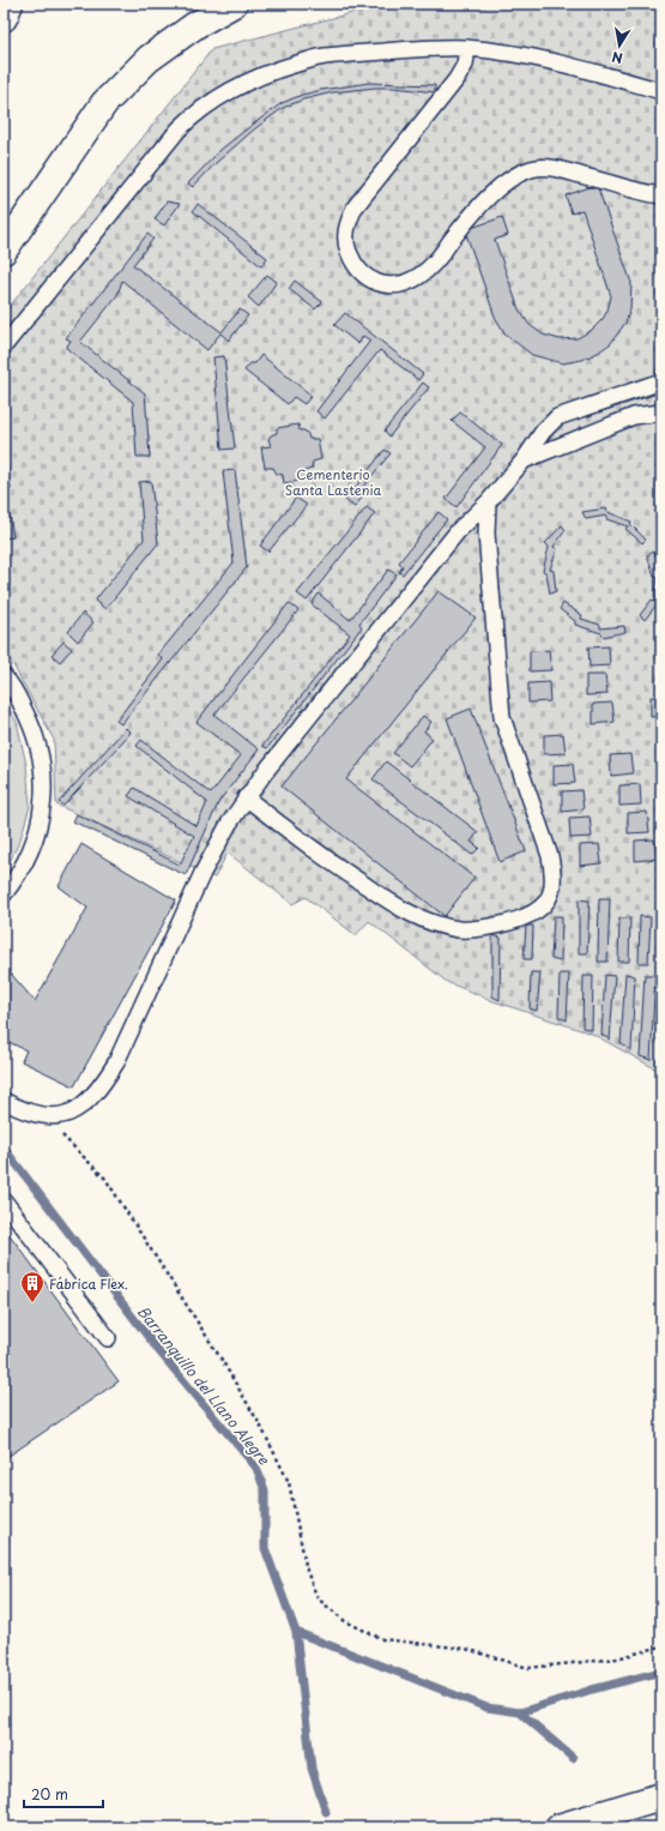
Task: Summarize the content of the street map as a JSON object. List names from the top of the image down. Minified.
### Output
{"water":["Barranquillo del Llano Alegre"],"parks":["Cementerio Santa Lastenia"],"places":{"building":["Fábrica Flex."]},"scale_bar":"20 m","north":"bottom"}
